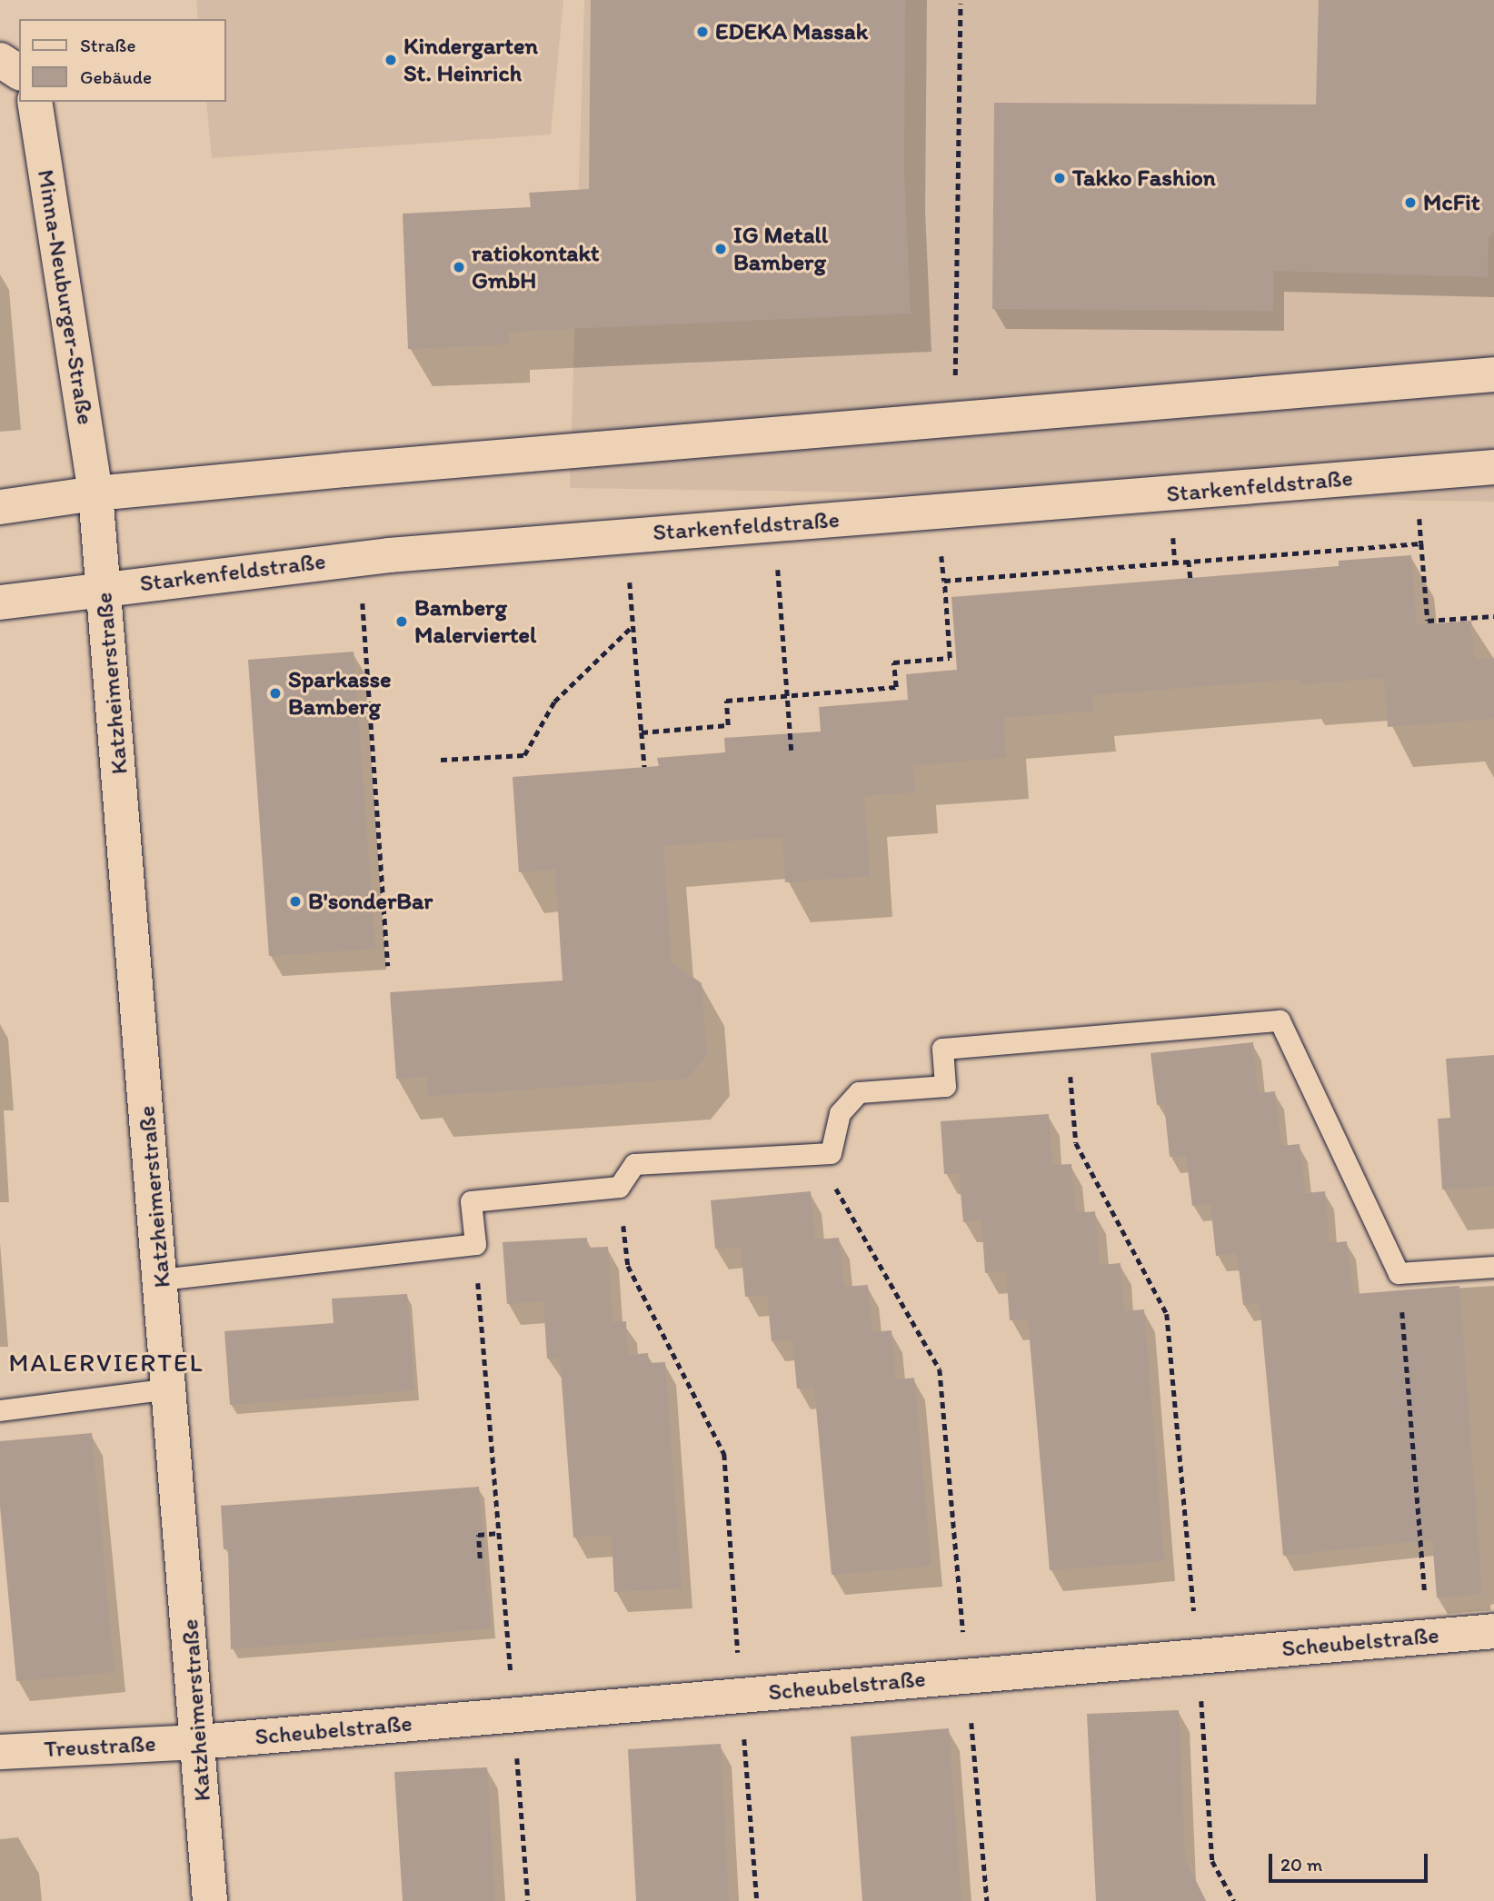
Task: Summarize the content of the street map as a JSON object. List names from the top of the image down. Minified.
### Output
{"streets":{"street":["Minna-Neuburger-Straße","Starkenfeldstraße","Katzheimerstraße","Scheubelstraße","Treustraße"]},"crossings":[["Minna-Neuburger-Straße","Katzheimerstraße"],["Starkenfeldstraße","Katzheimerstraße"],["Katzheimerstraße","Scheubelstraße"],["Katzheimerstraße","Treustraße"],["Scheubelstraße","Treustraße"]],"districts":["MALERVIERTEL"],"places":["EDEKA Massak","Kindergarten St. Heinrich","Takko Fashion","McFit","IG Metall Bamberg","ratiokontakt GmbH","Bamberg Malerviertel","Sparkasse Bamberg","B'sonderBar"],"legend":["Straße","Gebäude"],"scale_bar":"20 m"}
